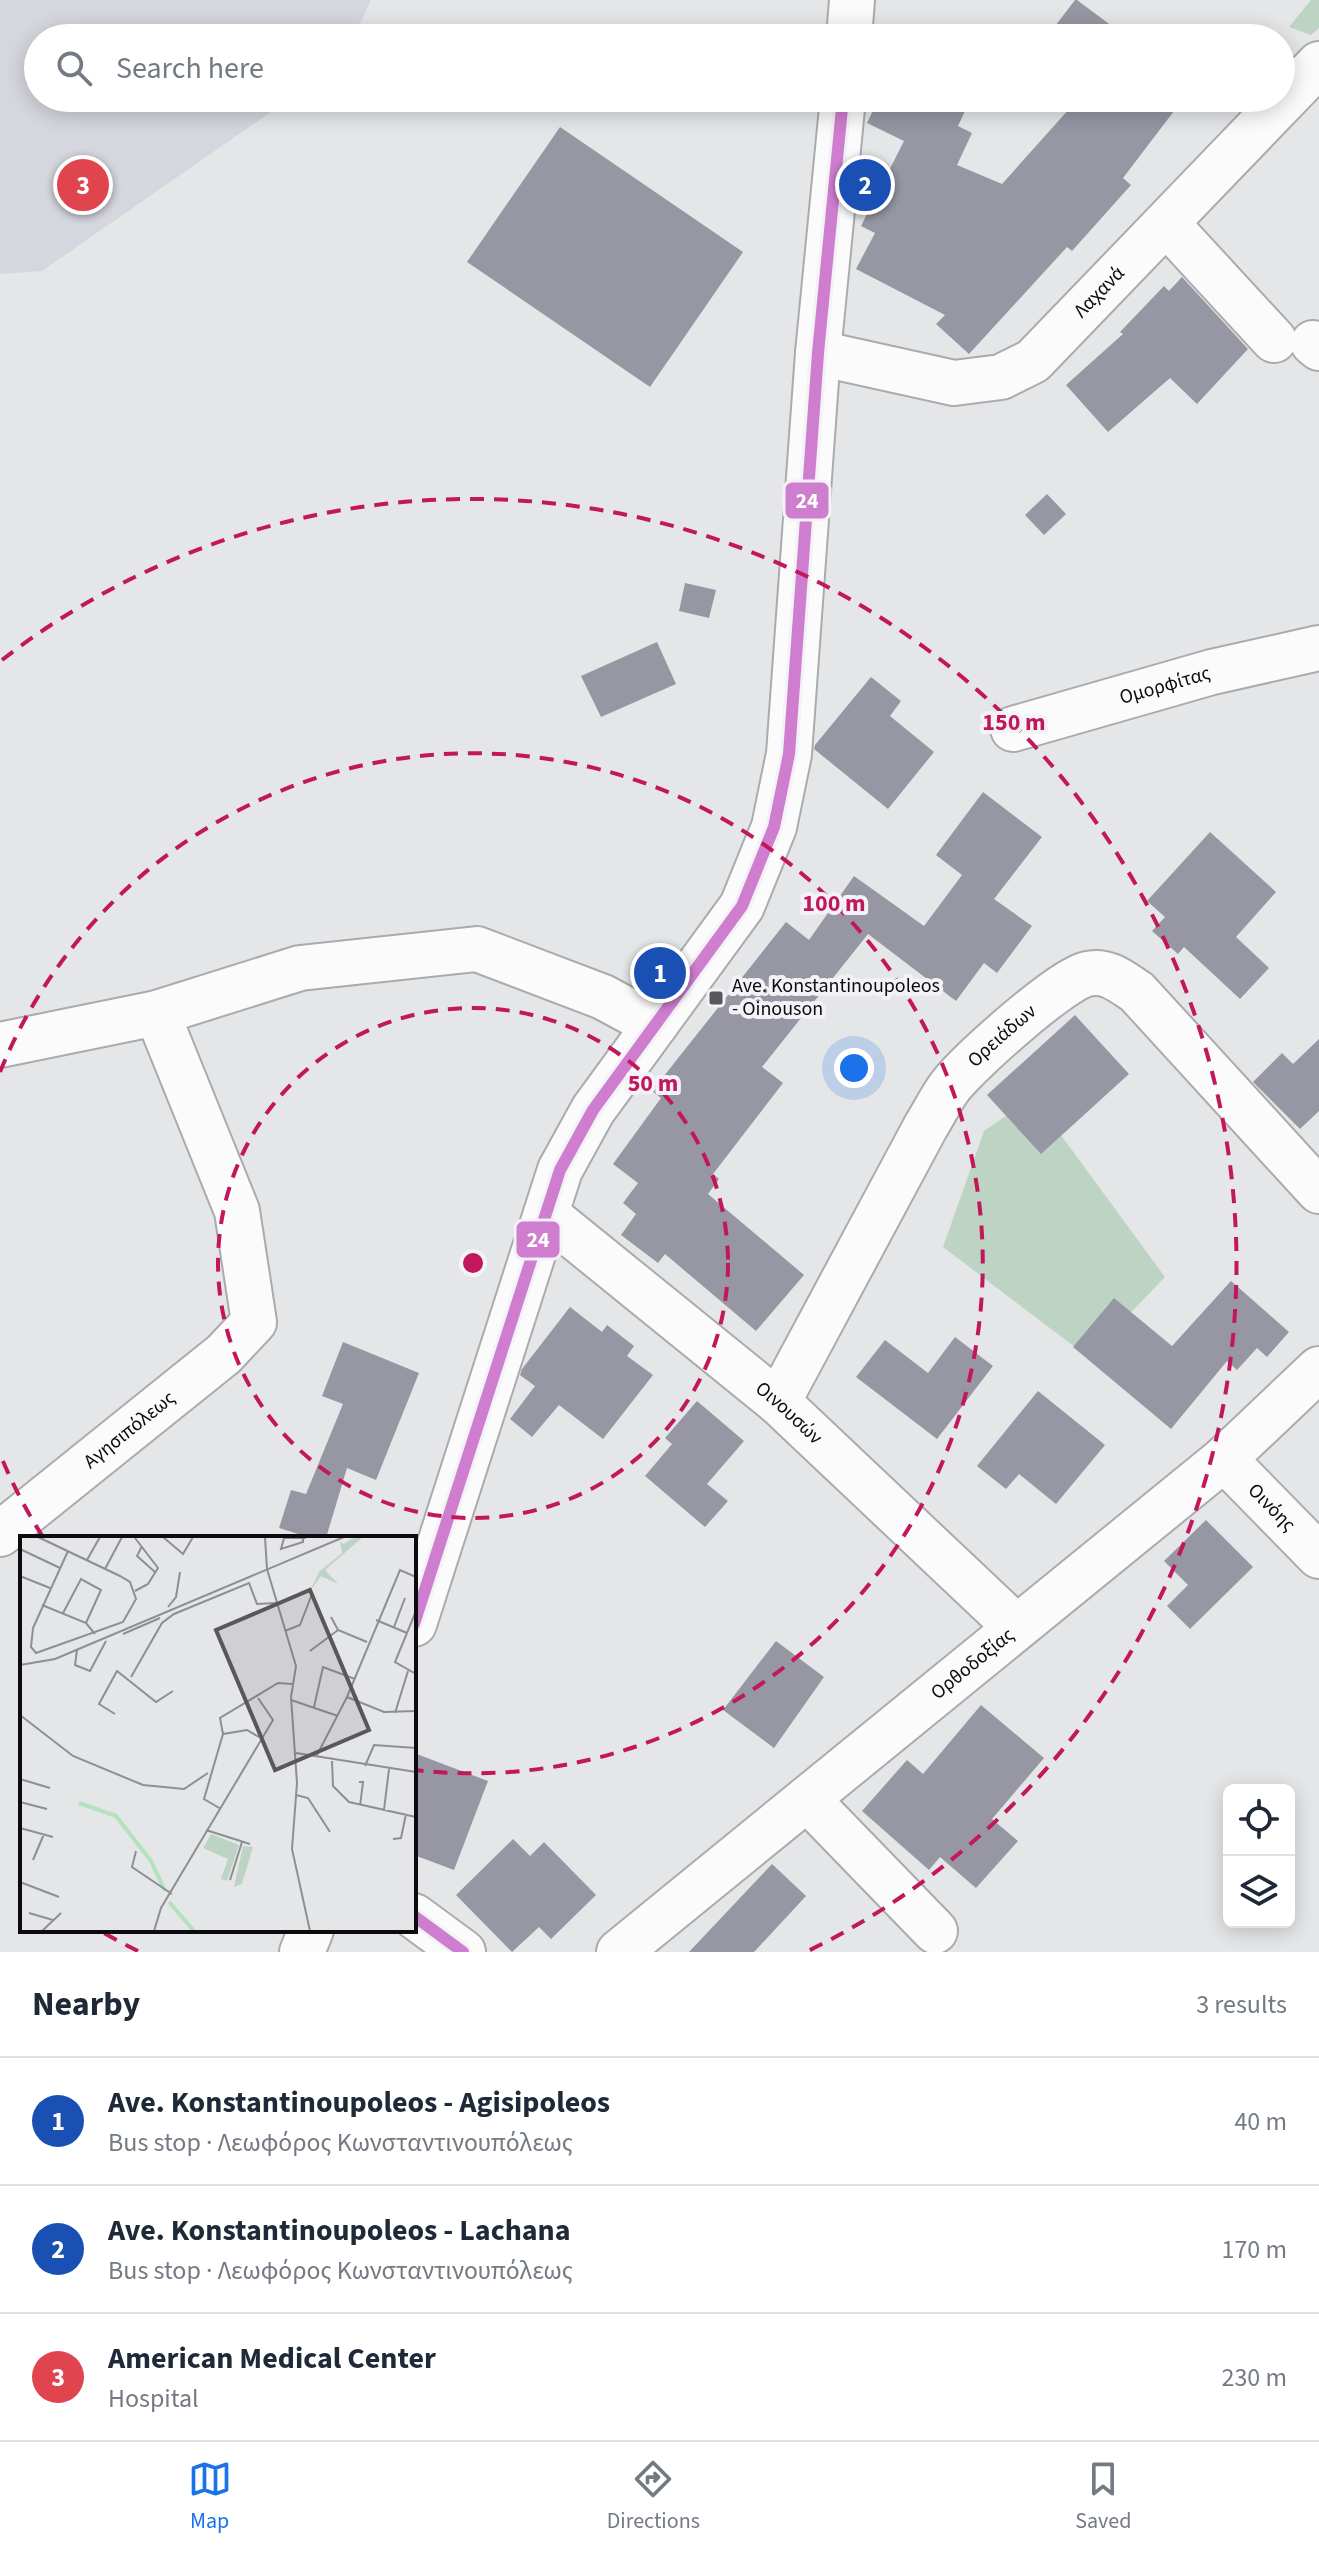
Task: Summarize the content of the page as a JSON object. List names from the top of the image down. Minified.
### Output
{"streets":{"street":["Λαχανά","Ομορφίτας","Ορειάδων","Οινουσών","Αγησιπόλεως","Οινόης","Ορθοδοξίας"]},"crossings":[["Ορειάδων","Οινουσών"],["Οινουσών","Ορθοδοξίας"],["Οινόης","Ορθοδοξίας"]],"places":{"transit":["Ave. Konstantinoupoleos - Oinouson"]},"lines":["transit line 24"],"page":{"search":"Search here","pins":["2","3","1"],"heading":["Nearby","3 results"],"list":[{"mark":"1","name":"Ave. Konstantinoupoleos - Agisipoleos","note":"Bus stop · Λεωφόρος Κωνσταντινουπόλεως","value":"40 m"},{"mark":"2","name":"Ave. Konstantinoupoleos - Lachana","note":"Bus stop · Λεωφόρος Κωνσταντινουπόλεως","value":"170 m"},{"mark":"3","name":"American Medical Center","note":"Hospital","value":"230 m"}],"nav":["Map","Directions","Saved"]},"rings":["150 m","100 m","50 m"]}
